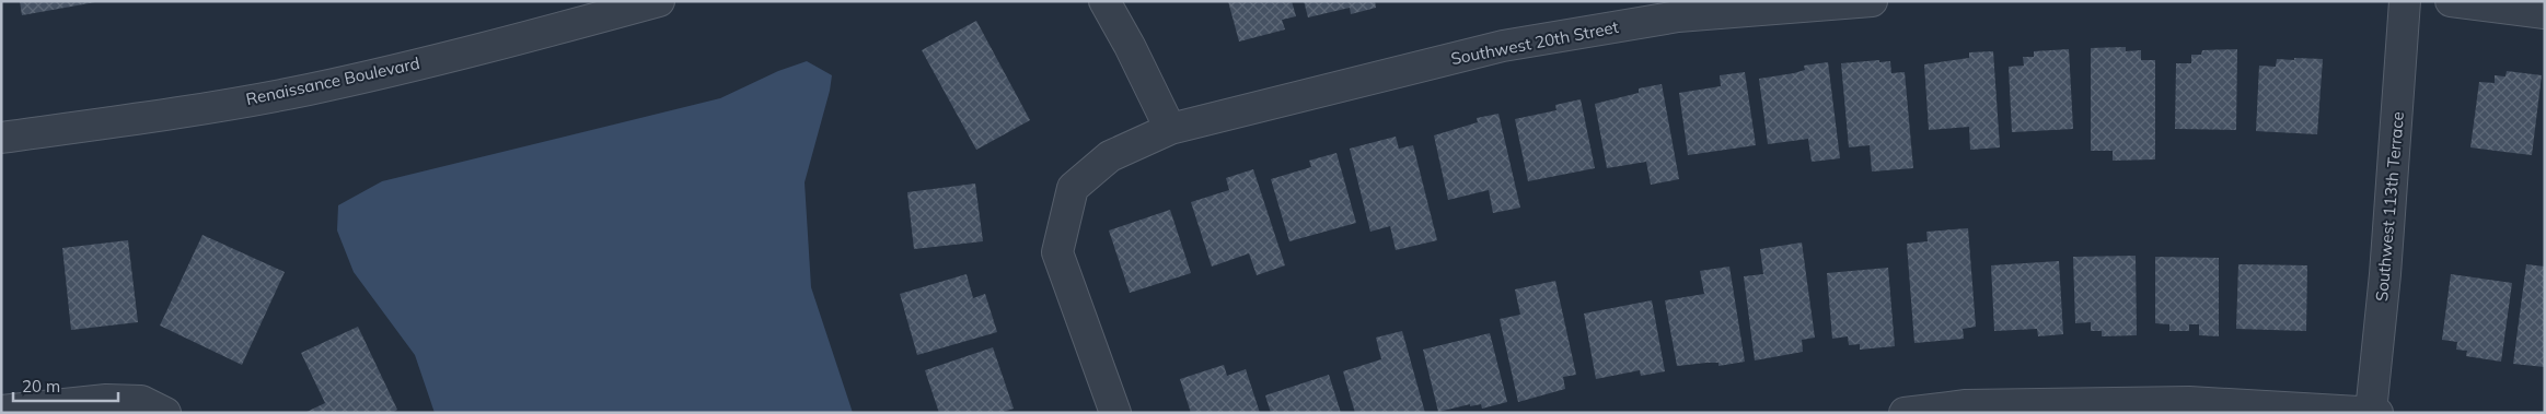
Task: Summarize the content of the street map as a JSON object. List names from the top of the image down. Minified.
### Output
{"streets":{"street":["Southwest 20th Street","Renaissance Boulevard","Southwest 113th Terrace"]},"scale_bar":"20 m"}
